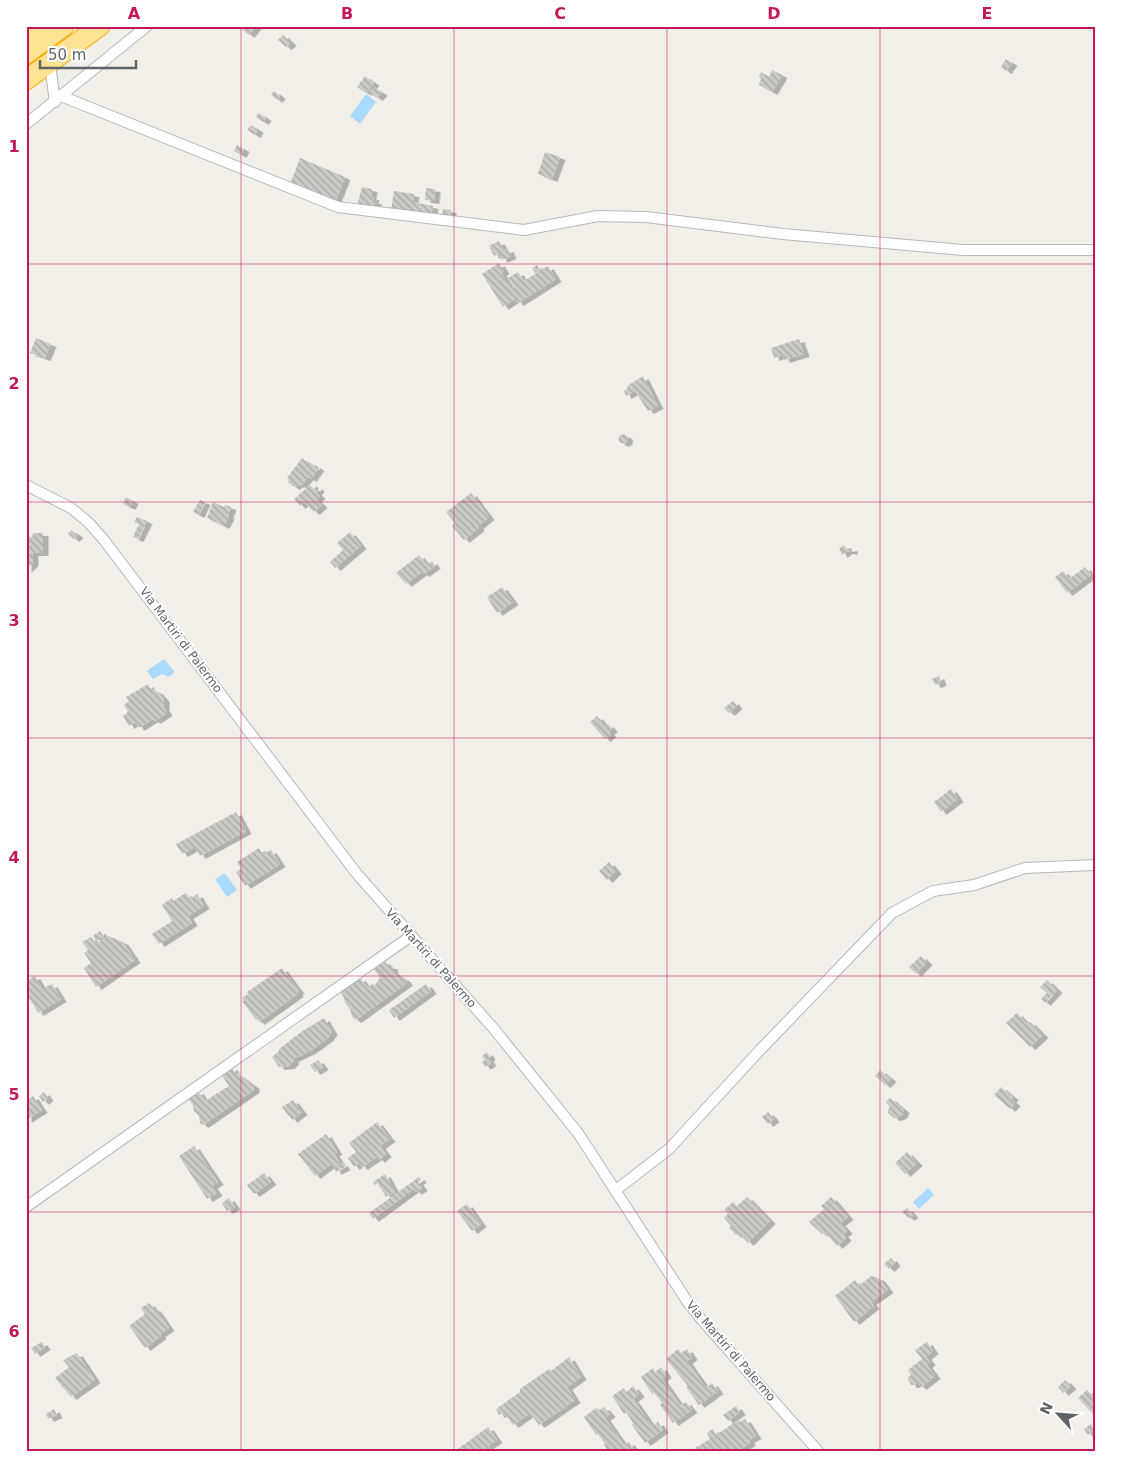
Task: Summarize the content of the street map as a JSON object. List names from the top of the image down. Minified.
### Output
{"streets":{"street":["Via Martiri di Palermo"]},"scale_bar":"50 m","north":"top left","grid":{"columns":["A","B","C","D","E"],"rows":["1","2","3","4","5","6"]}}
